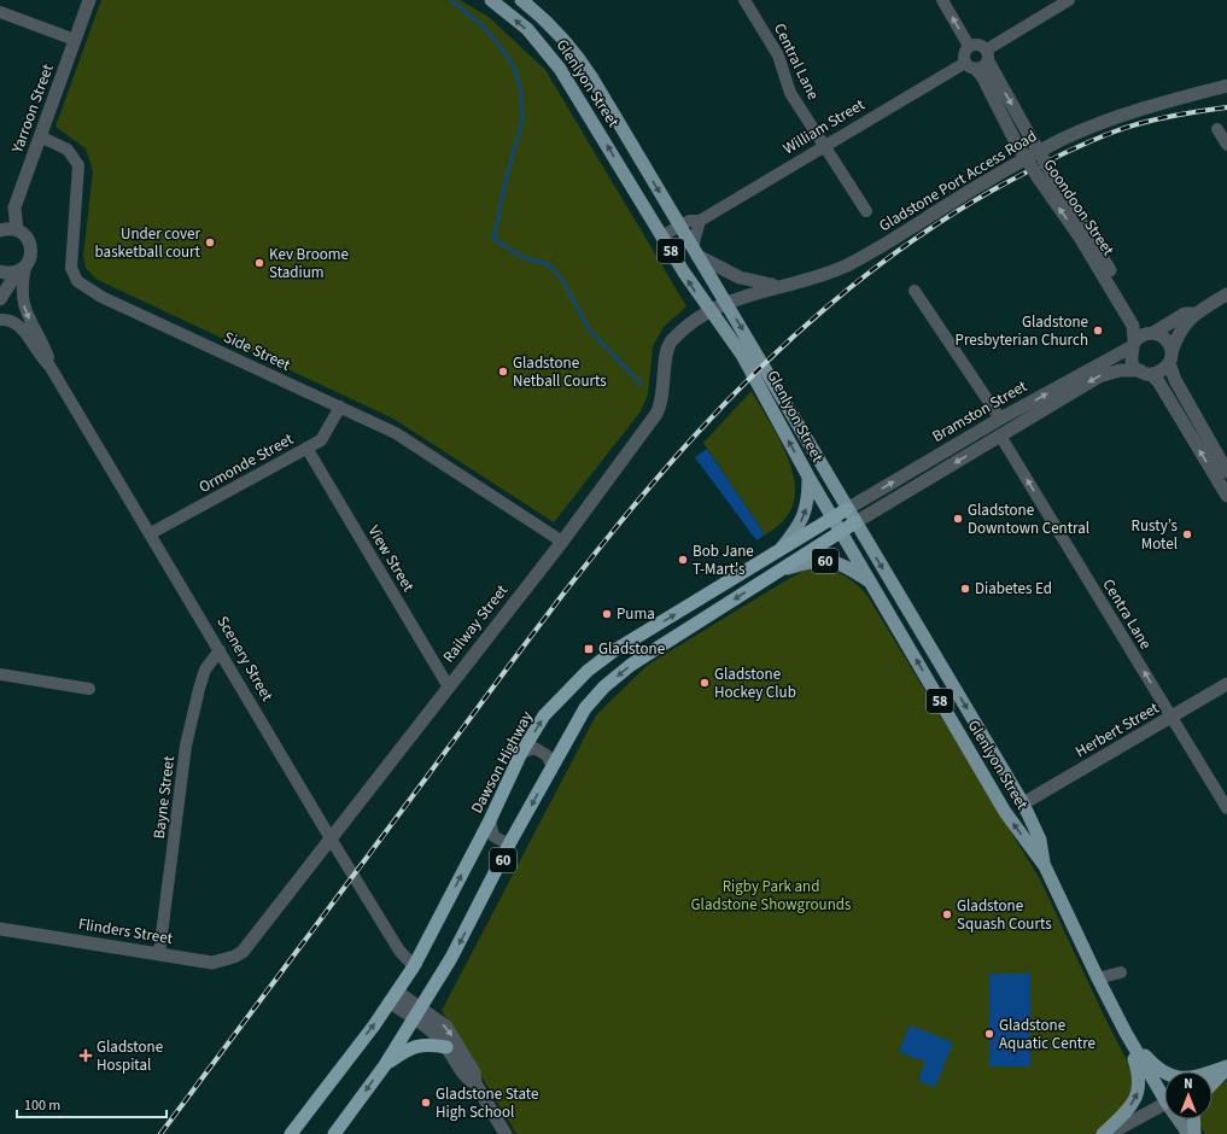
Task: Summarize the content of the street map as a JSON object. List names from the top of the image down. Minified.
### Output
{"streets":{"highway":["60","Dawson Highway"],"main road":["Glenlyon Street","58"],"street":["Central Lane","Yarroon Street","William Street","Gladstone Port Access Road","Goondoon Street","Side Street","Bramston Street","Ormonde Street","View Street","Centra Lane","Railway Street","Scenery Street","Herbert Street","Bayne Street","Flinders Street"]},"crossings":[["Central Lane","William Street"],["Glenlyon Street","William Street"],["Glenlyon Street","Gladstone Port Access Road"],["Glenlyon Street","Bramston Street"],["Glenlyon Street","60"],["Glenlyon Street","Railway Street"],["Glenlyon Street","Herbert Street"],["Glenlyon Street","Dawson Highway"],["Yarroon Street","Side Street"],["William Street","Goondoon Street"],["Gladstone Port Access Road","Railway Street"],["Goondoon Street","Bramston Street"],["Side Street","Ormonde Street"],["Side Street","Railway Street"],["Bramston Street","60"],["Bramston Street","Centra Lane"],["Bramston Street","Dawson Highway"],["Ormonde Street","View Street"],["Ormonde Street","Scenery Street"],["View Street","Railway Street"],["Centra Lane","Herbert Street"],["Railway Street","Scenery Street"],["Railway Street","Flinders Street"],["Scenery Street","Dawson Highway"],["Scenery Street","Bayne Street"],["Bayne Street","Flinders Street"]],"one_way":["Centra Lane"],"parks":["Rigby Park and Gladstone Showgrounds"],"places":{"other":["Under cover basketball court","Kev Broome Stadium","Gladstone Presbyterian Church","Gladstone Netball Courts","Gladstone Downtown Central","Rusty’s Motel","Bob Jane T-Mart's","Diabetes Ed","Puma","Gladstone Hockey Club","Gladstone Squash Courts","Gladstone Aquatic Centre","Gladstone State High School"],"transit":["Gladstone"],"health":["Gladstone Hospital"]},"scale_bar":"100 m","north":"top"}
